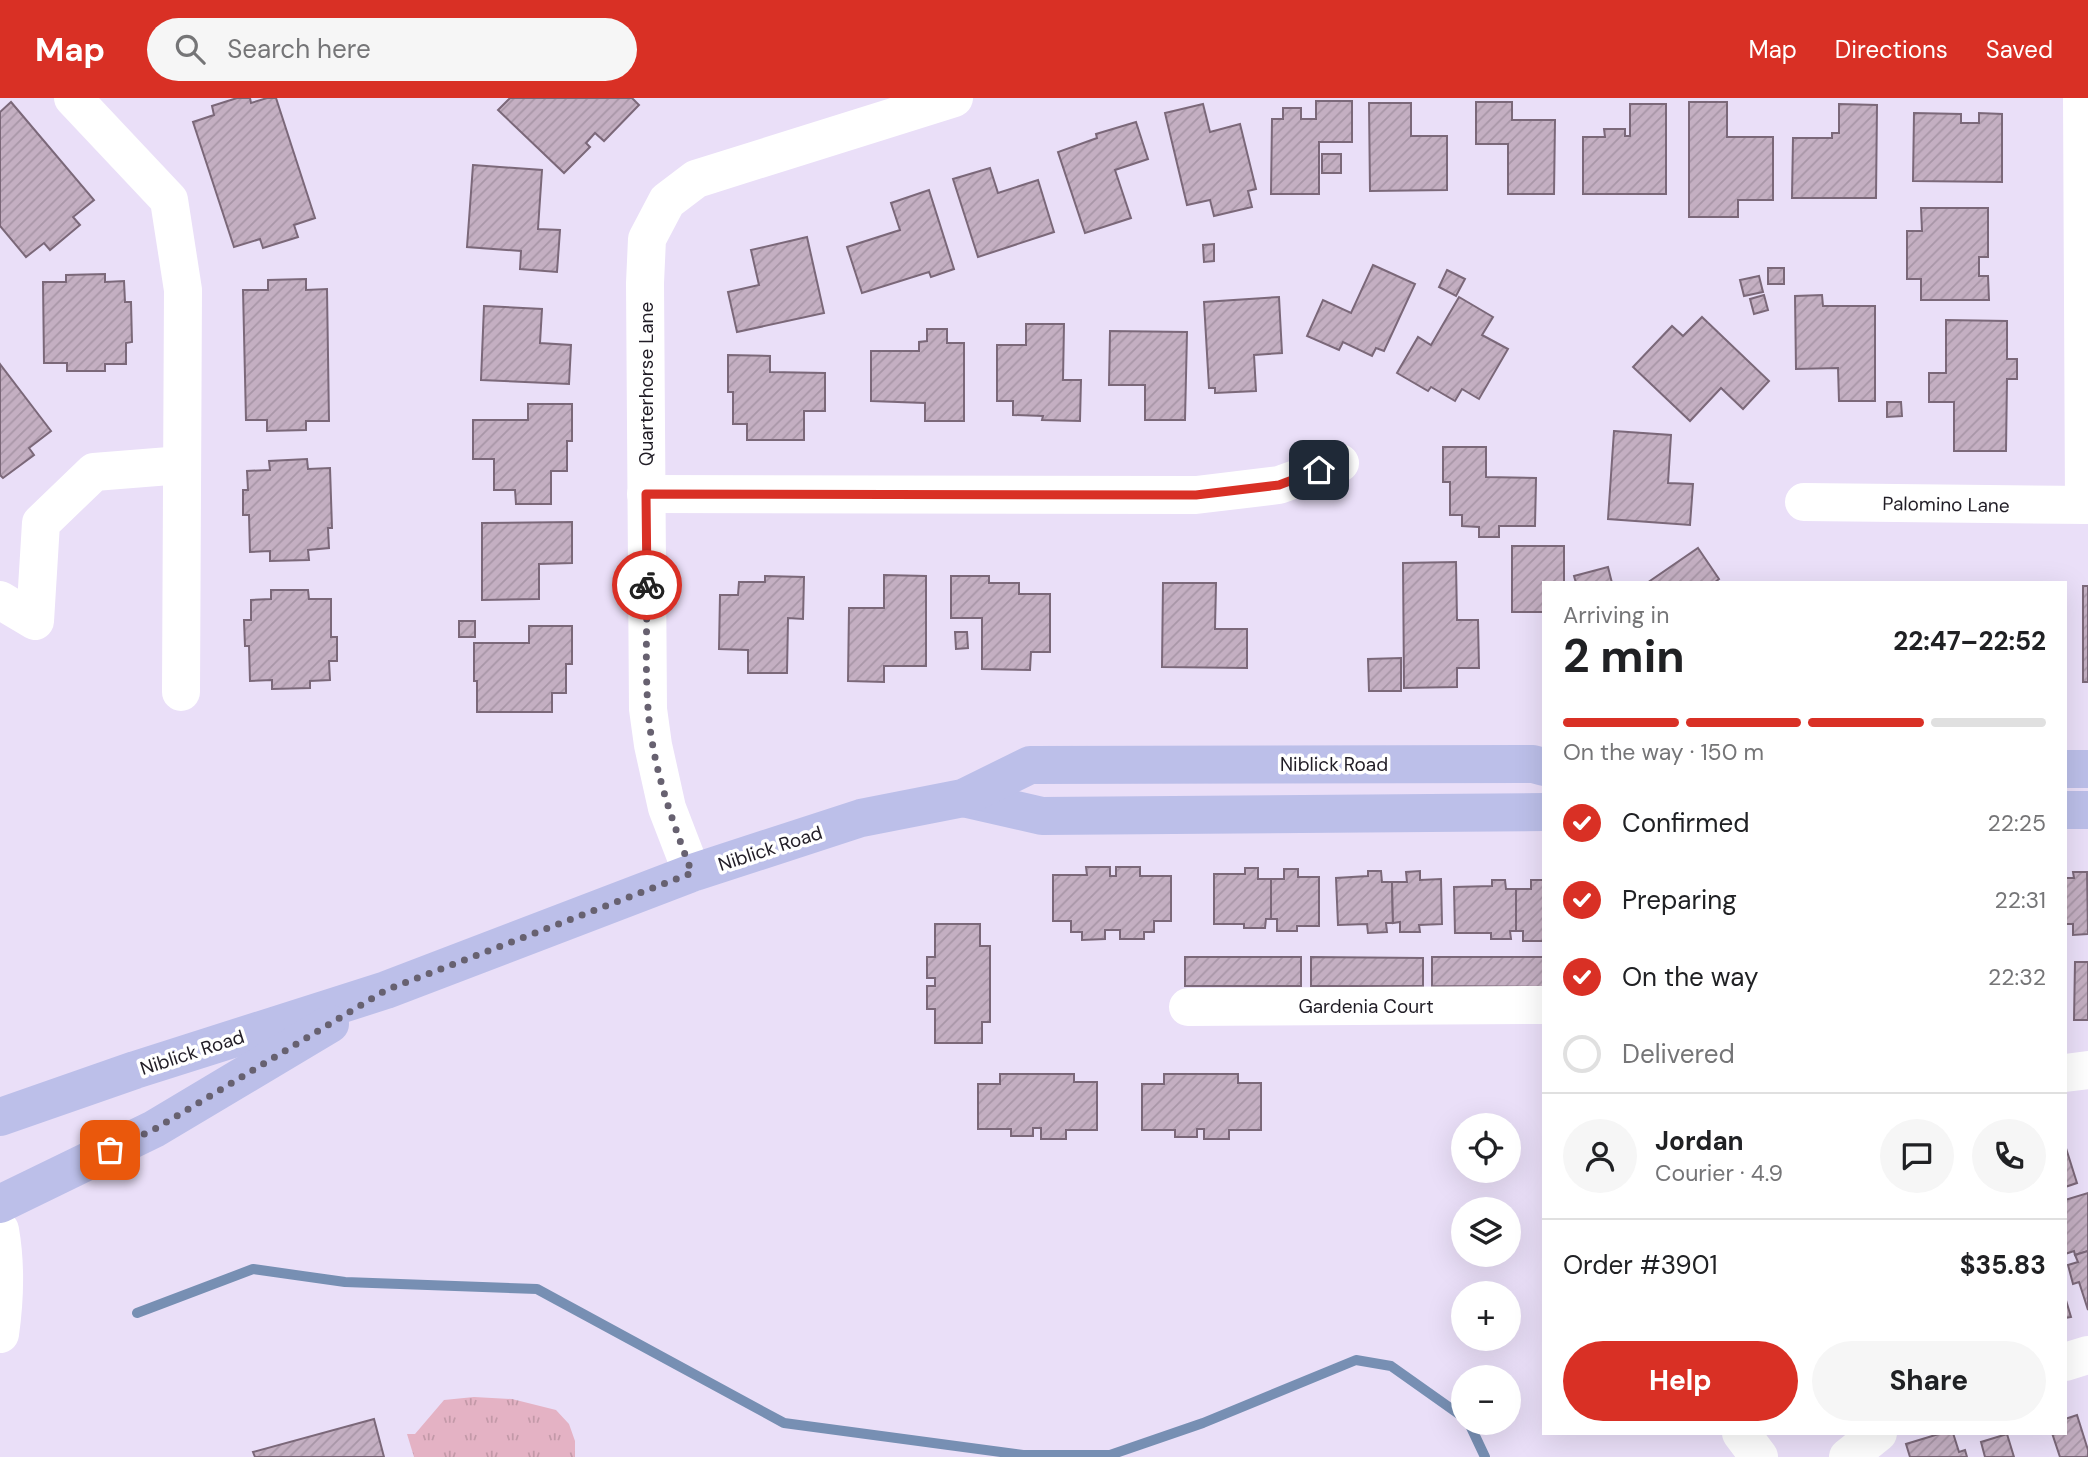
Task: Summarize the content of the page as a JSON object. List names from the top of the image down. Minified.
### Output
{"streets":{"main road":["Niblick Road"],"street":["Quarterhorse Lane","Palomino Lane","Gardenia Court"]},"crossings":[["Quarterhorse Lane","Niblick Road"]],"page":{"header":"Map","search":"Search here","nav":["Map","Directions","Saved"],"heading":["2 min","Arriving in","22:47–22:52"],"panel":["Jordan","Courier · 4.9","Order #3901","$35.83"],"bar":"On the way · 150 m","list":[["Confirmed","22:25"],["Preparing","22:31"],["On the way","22:32"],"Delivered"],"map_buttons":["+","−"],"buttons":["Help","Share"]}}
